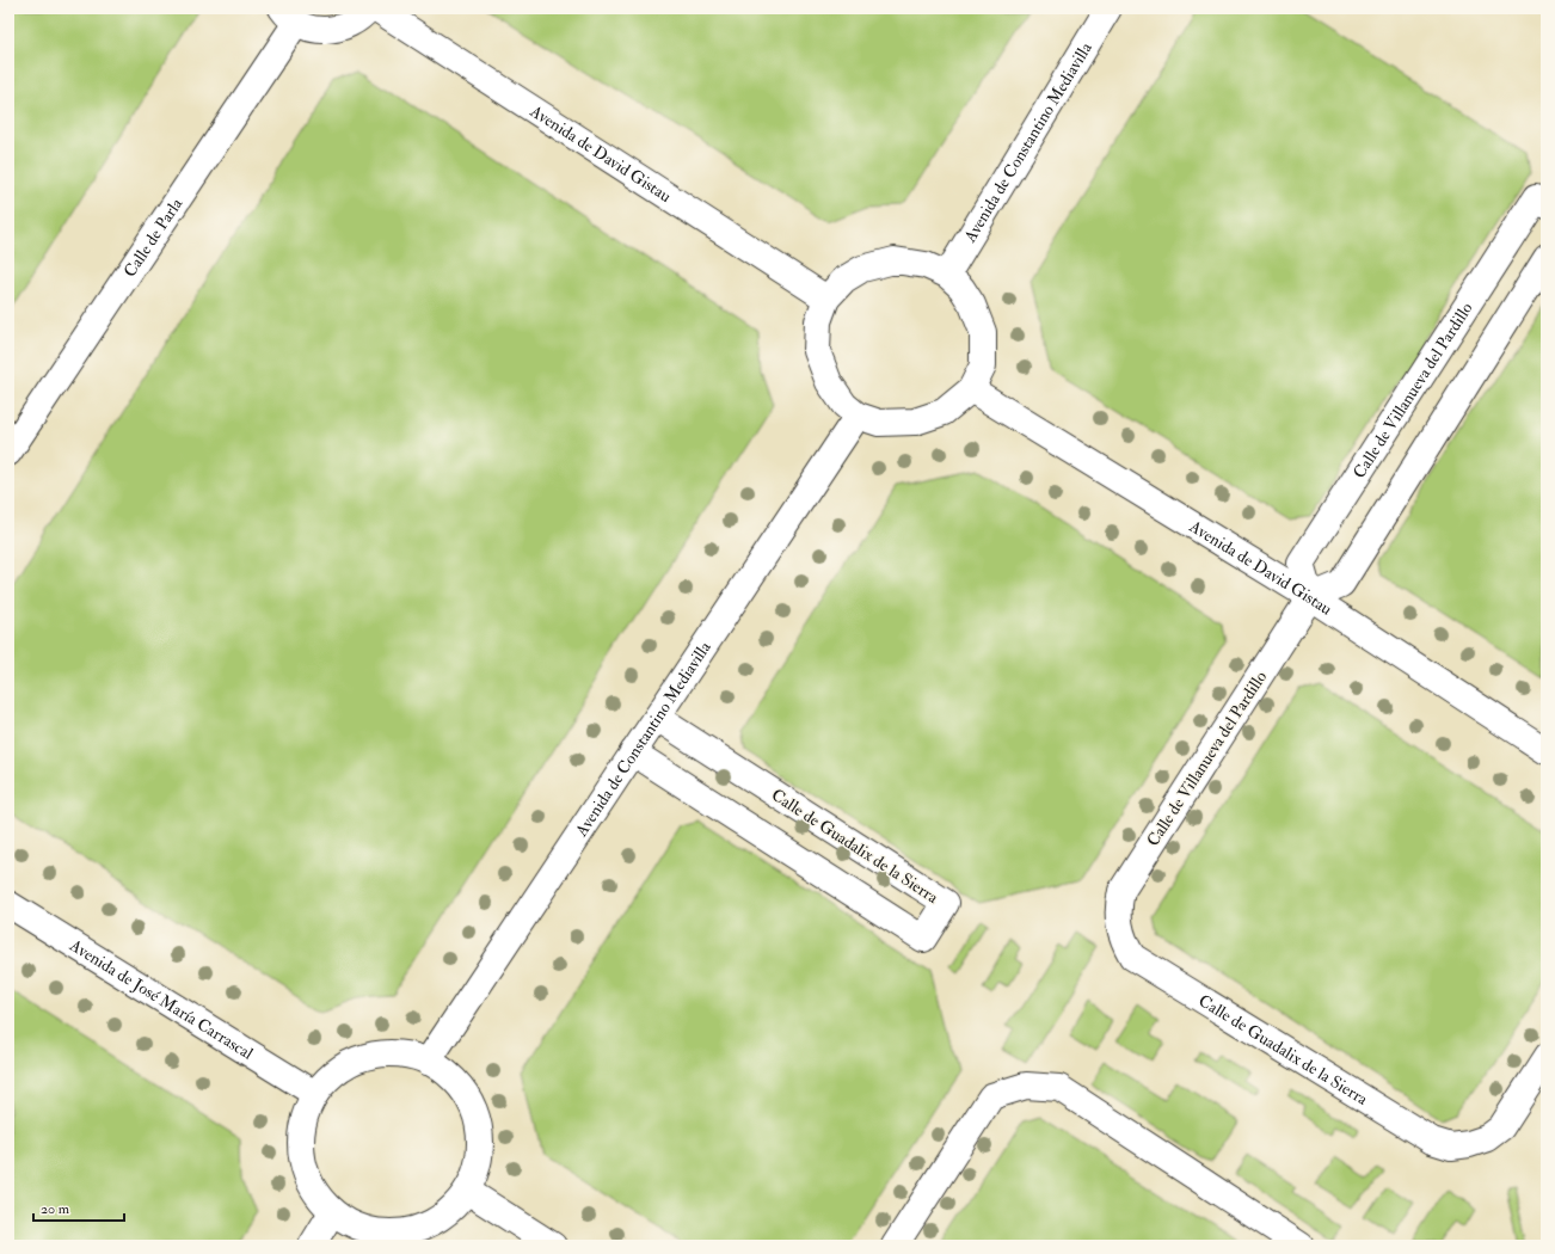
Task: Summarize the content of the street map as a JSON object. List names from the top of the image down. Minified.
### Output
{"streets":{"street":["Avenida de Constantino Mediavilla","Avenida de David Gistau","Calle de Parla","Calle de Villanueva del Pardillo","Calle de Guadalix de la Sierra","Avenida de José María Carrascal"]},"crossings":[["Avenida de Constantino Mediavilla","Avenida de David Gistau"],["Avenida de Constantino Mediavilla","Calle de Guadalix de la Sierra"],["Avenida de David Gistau","Calle de Villanueva del Pardillo"],["Calle de Villanueva del Pardillo","Calle de Guadalix de la Sierra"]],"scale_bar":"20 m"}
